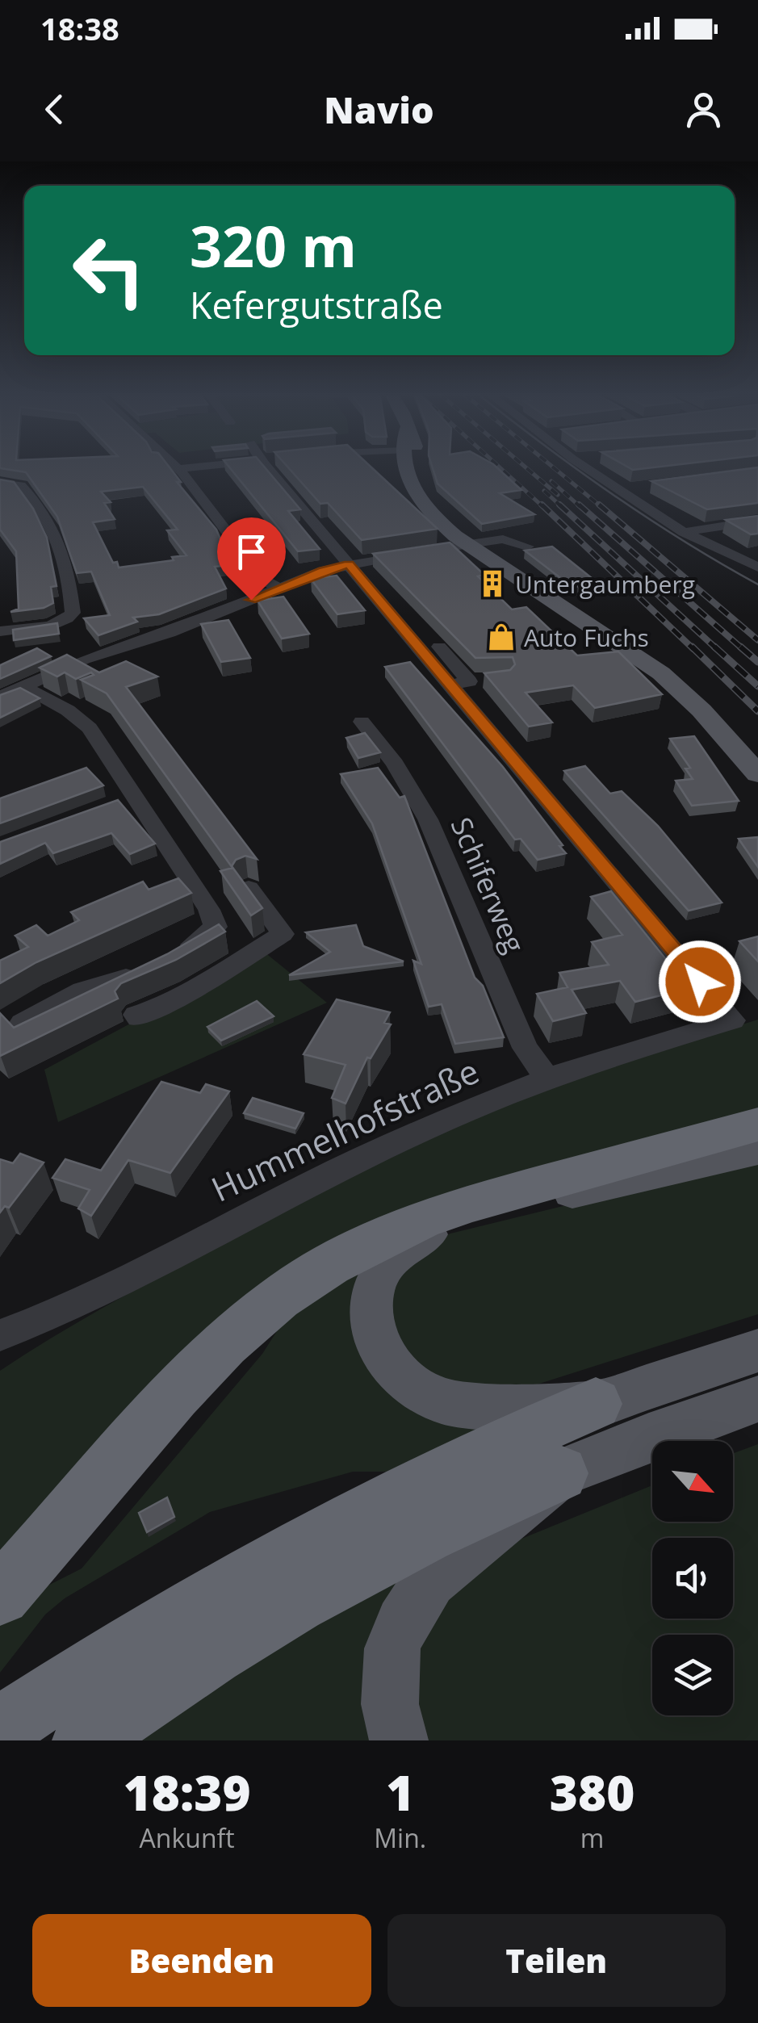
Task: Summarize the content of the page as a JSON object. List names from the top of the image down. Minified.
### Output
{"streets":{"street":["Schiferweg","Hummelhofstraße"]},"crossings":[["Schiferweg","Hummelhofstraße"]],"places":{"building":["Untergaumberg"],"shop":["Auto Fuchs"]},"north":"bottom right","page":{"status":"18:38","header":"Navio","turn":["320 m","Kefergutstraße"],"eta":["18:39","Ankunft","1","Min.","380","m"],"buttons":["Beenden","Teilen"]}}
